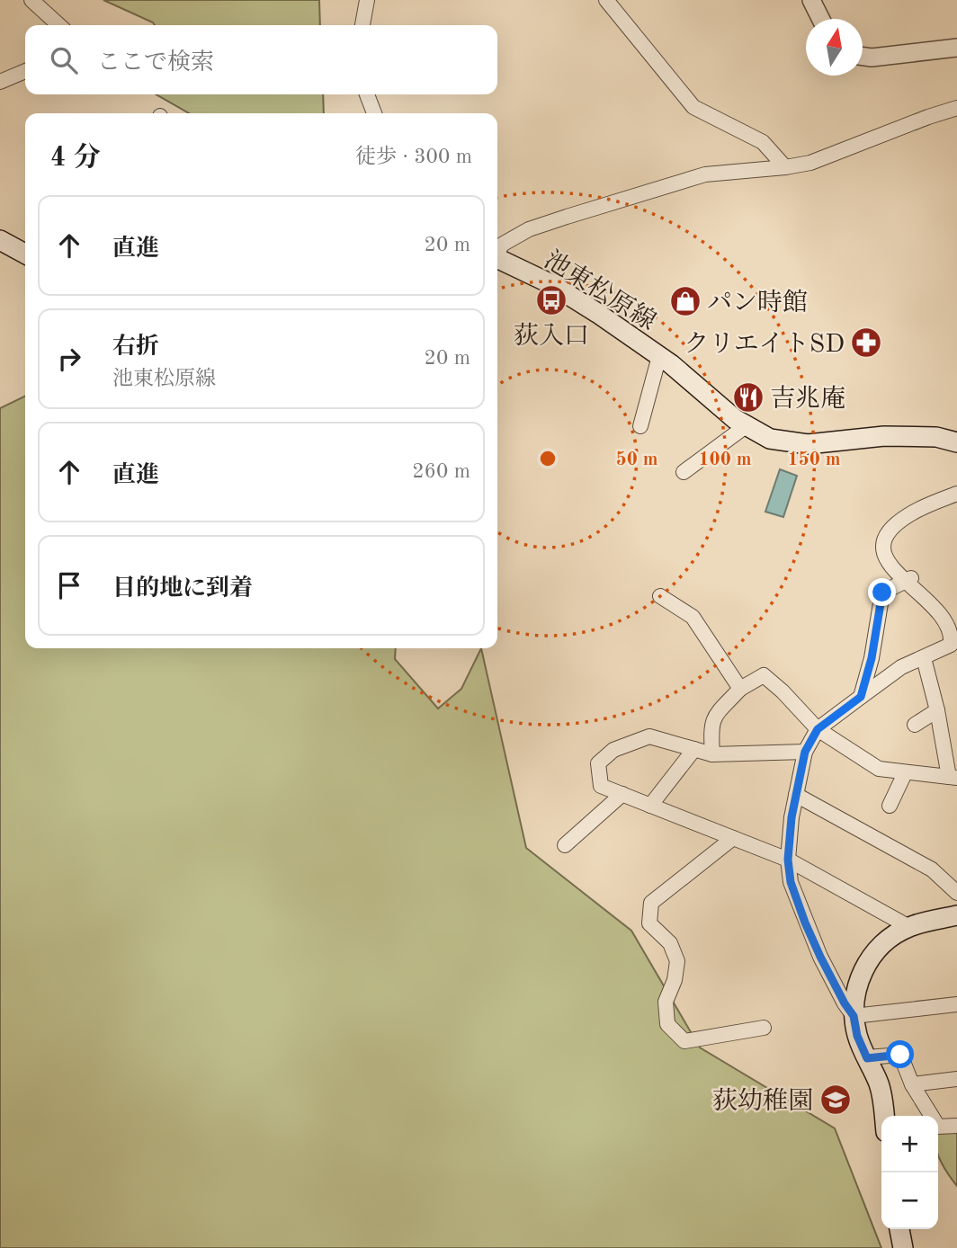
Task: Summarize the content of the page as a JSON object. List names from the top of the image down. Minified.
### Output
{"streets":{"main road":["池東松原線"]},"places":{"bus stop":["荻入口"],"shop":["パン時館"],"pharmacy":["クリエイトSD"],"restaurant":["吉兆庵"],"school or university":["荻幼稚園"]},"north":"top","page":{"search":"ここで検索","heading":["4 分","徒歩 · 300 m"],"list":[["直進","20 m"],["右折","池東松原線","20 m"],["直進","260 m"],"目的地に到着"],"map_buttons":["+","−"]},"rings":["50 m","100 m","150 m"]}
